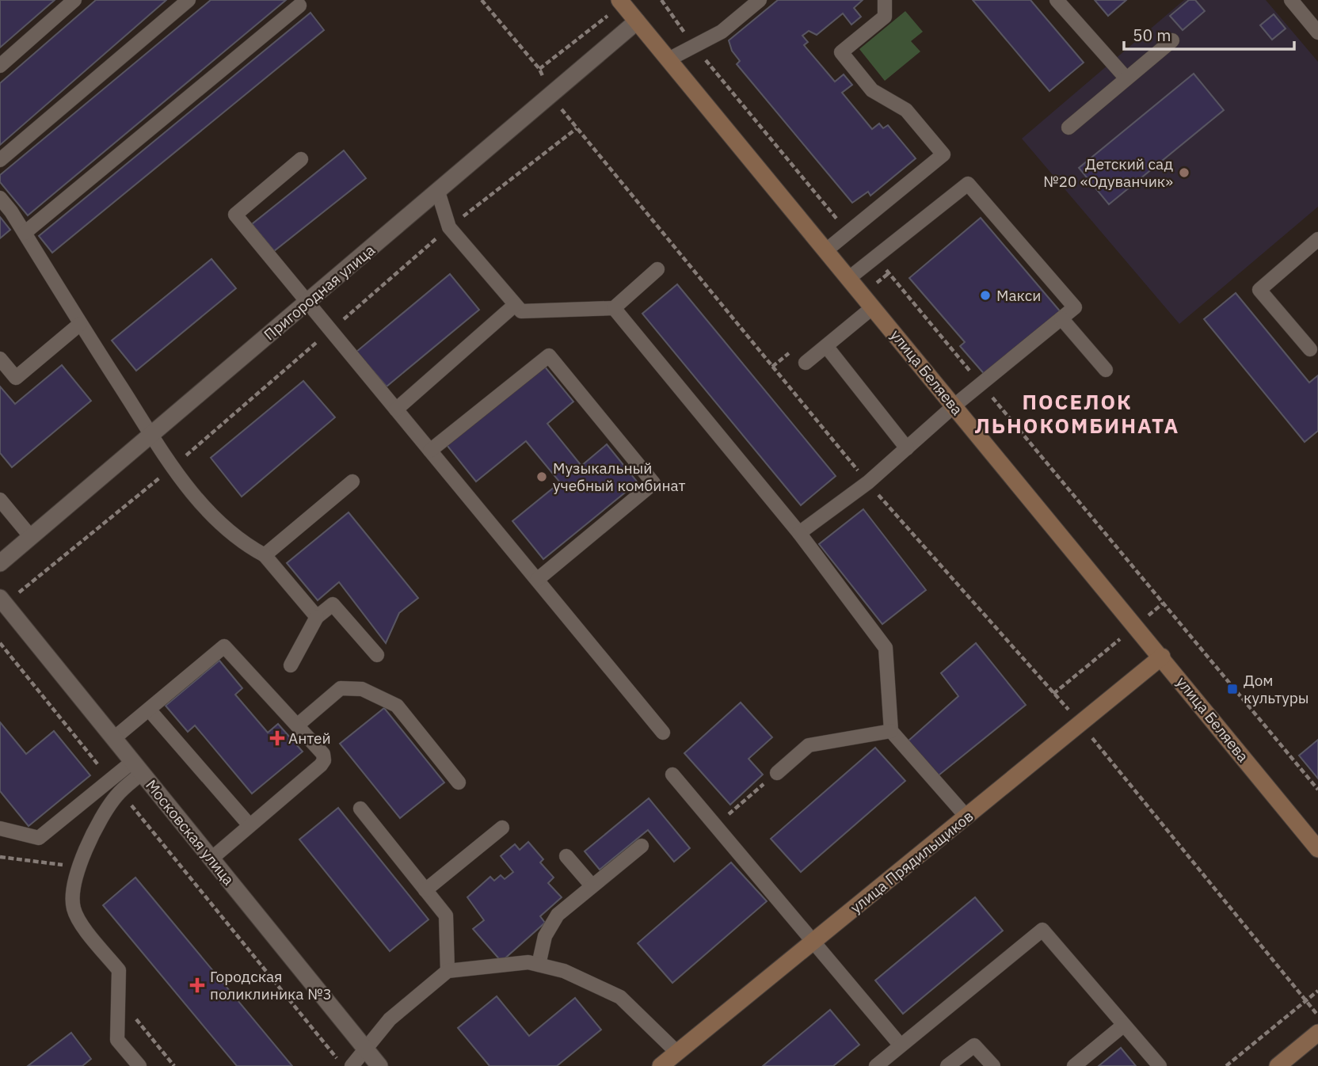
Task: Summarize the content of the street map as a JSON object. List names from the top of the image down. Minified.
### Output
{"streets":{"street":["Пригородная улица","улица Беляева","Московская улица","улица Прядильщиков"]},"crossings":[["Пригородная улица","улица Беляева"],["улица Беляева","улица Прядильщиков"]],"districts":["ПОСЕЛОК ЛЬНОКОМБИНАТА"],"places":{"other":["Детский сад №20 «Одуванчик»","Макси","Музыкальный учебный комбинат"],"transit":["Дом культуры"],"health":["Антей","Городская поликлиника №3"]},"scale_bar":"50 m"}
